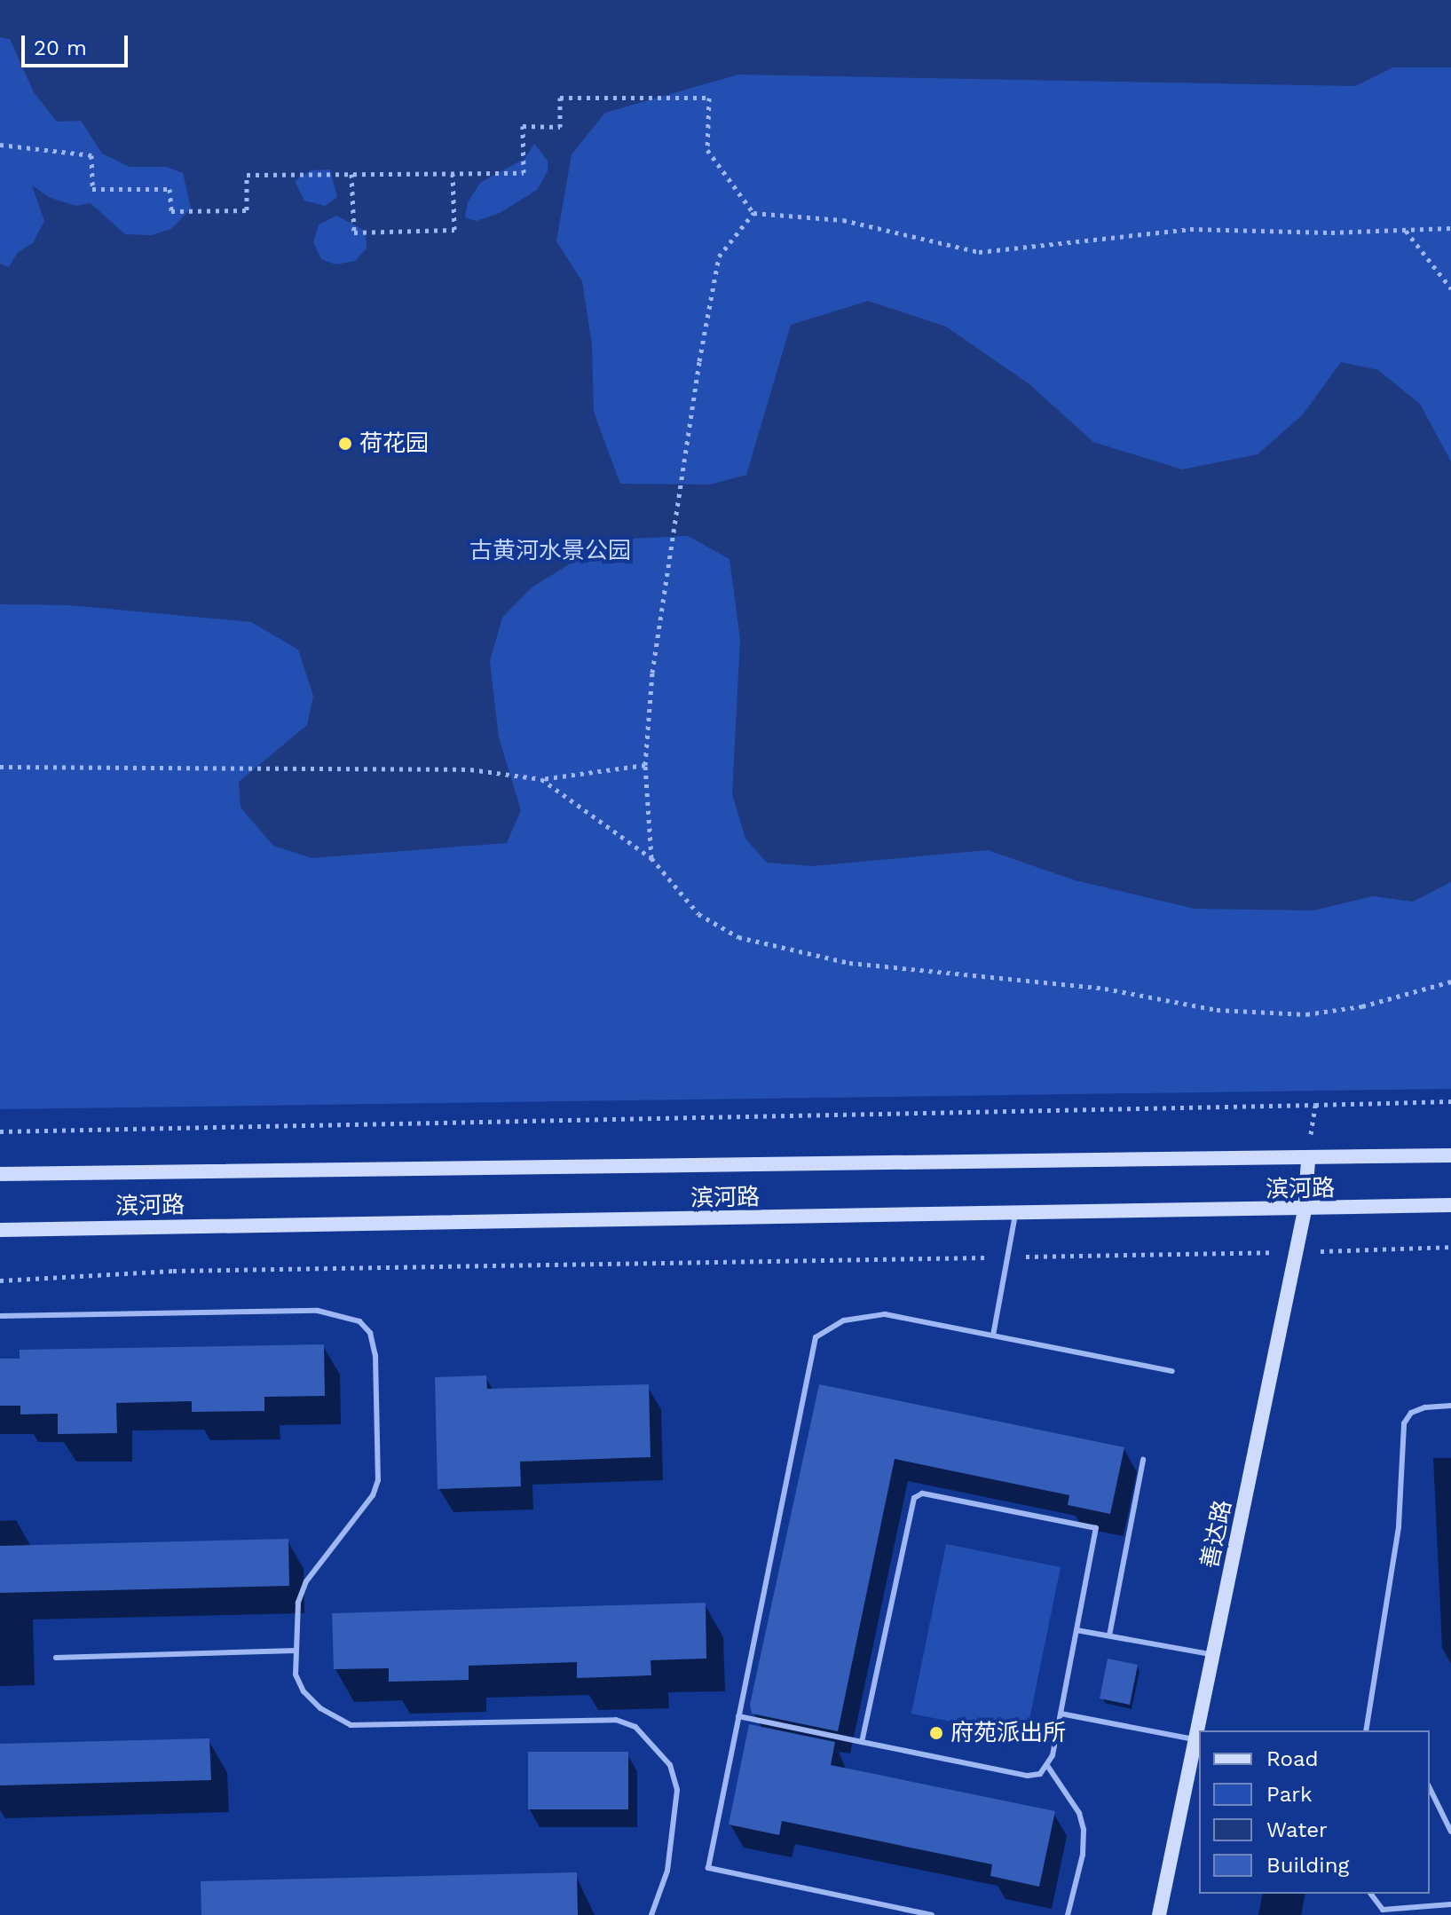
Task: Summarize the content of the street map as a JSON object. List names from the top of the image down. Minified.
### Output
{"streets":{"main road":["滨河路","善达路"]},"crossings":[["滨河路","善达路"]],"parks":["古黄河水景公园"],"places":["荷花园","府苑派出所"],"legend":["Road","Park","Water","Building"],"scale_bar":"20 m"}
